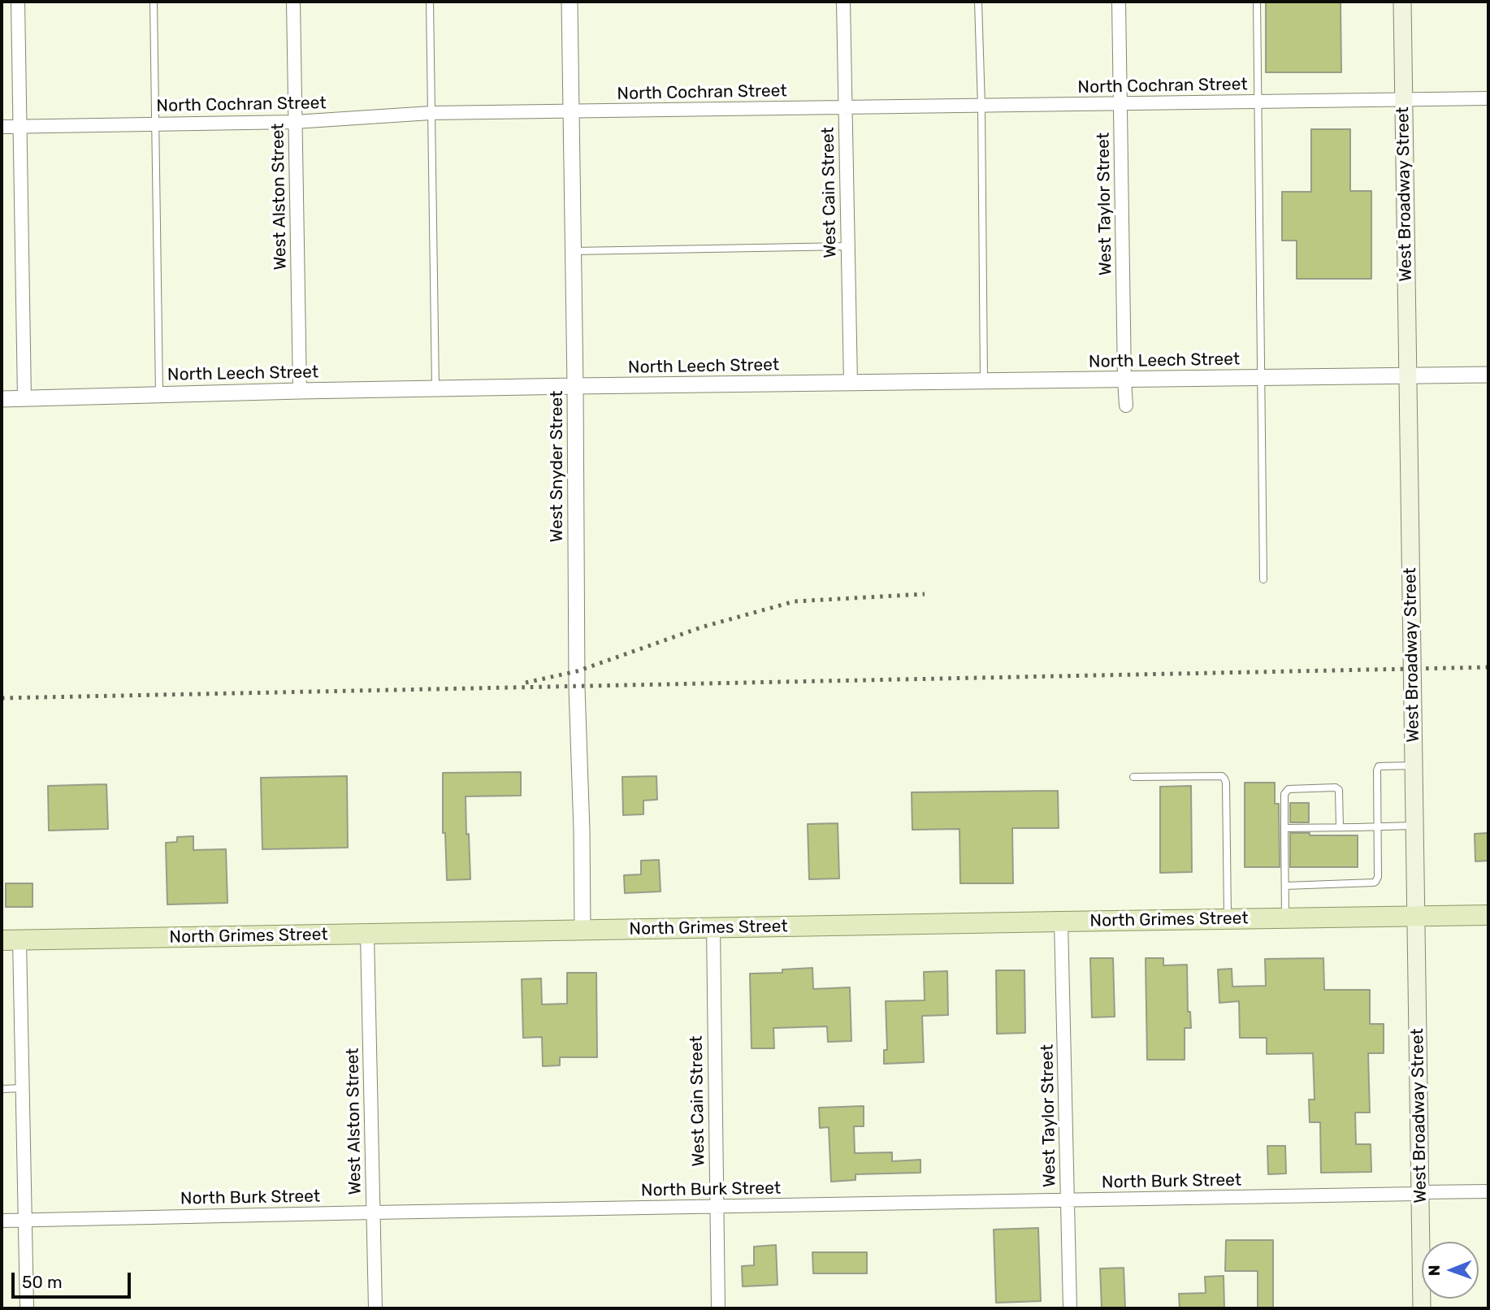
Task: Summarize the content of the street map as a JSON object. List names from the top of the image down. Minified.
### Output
{"streets":{"main road":["West Broadway Street","North Grimes Street"],"street":["North Cochran Street","West Cain Street","West Alston Street","West Taylor Street","North Leech Street","West Snyder Street","North Burk Street"]},"crossings":[["North Cochran Street","West Cain Street"],["North Cochran Street","West Broadway Street"],["North Cochran Street","West Alston Street"],["North Cochran Street","West Taylor Street"],["North Cochran Street","West Snyder Street"],["West Cain Street","North Leech Street"],["West Cain Street","North Grimes Street"],["West Cain Street","North Burk Street"],["West Broadway Street","North Leech Street"],["West Broadway Street","North Grimes Street"],["West Broadway Street","North Burk Street"],["West Alston Street","North Leech Street"],["West Alston Street","North Grimes Street"],["West Alston Street","North Burk Street"],["West Taylor Street","North Leech Street"],["West Taylor Street","North Grimes Street"],["West Taylor Street","North Burk Street"],["North Leech Street","West Snyder Street"],["West Snyder Street","North Grimes Street"]],"scale_bar":"50 m","north":"left"}
